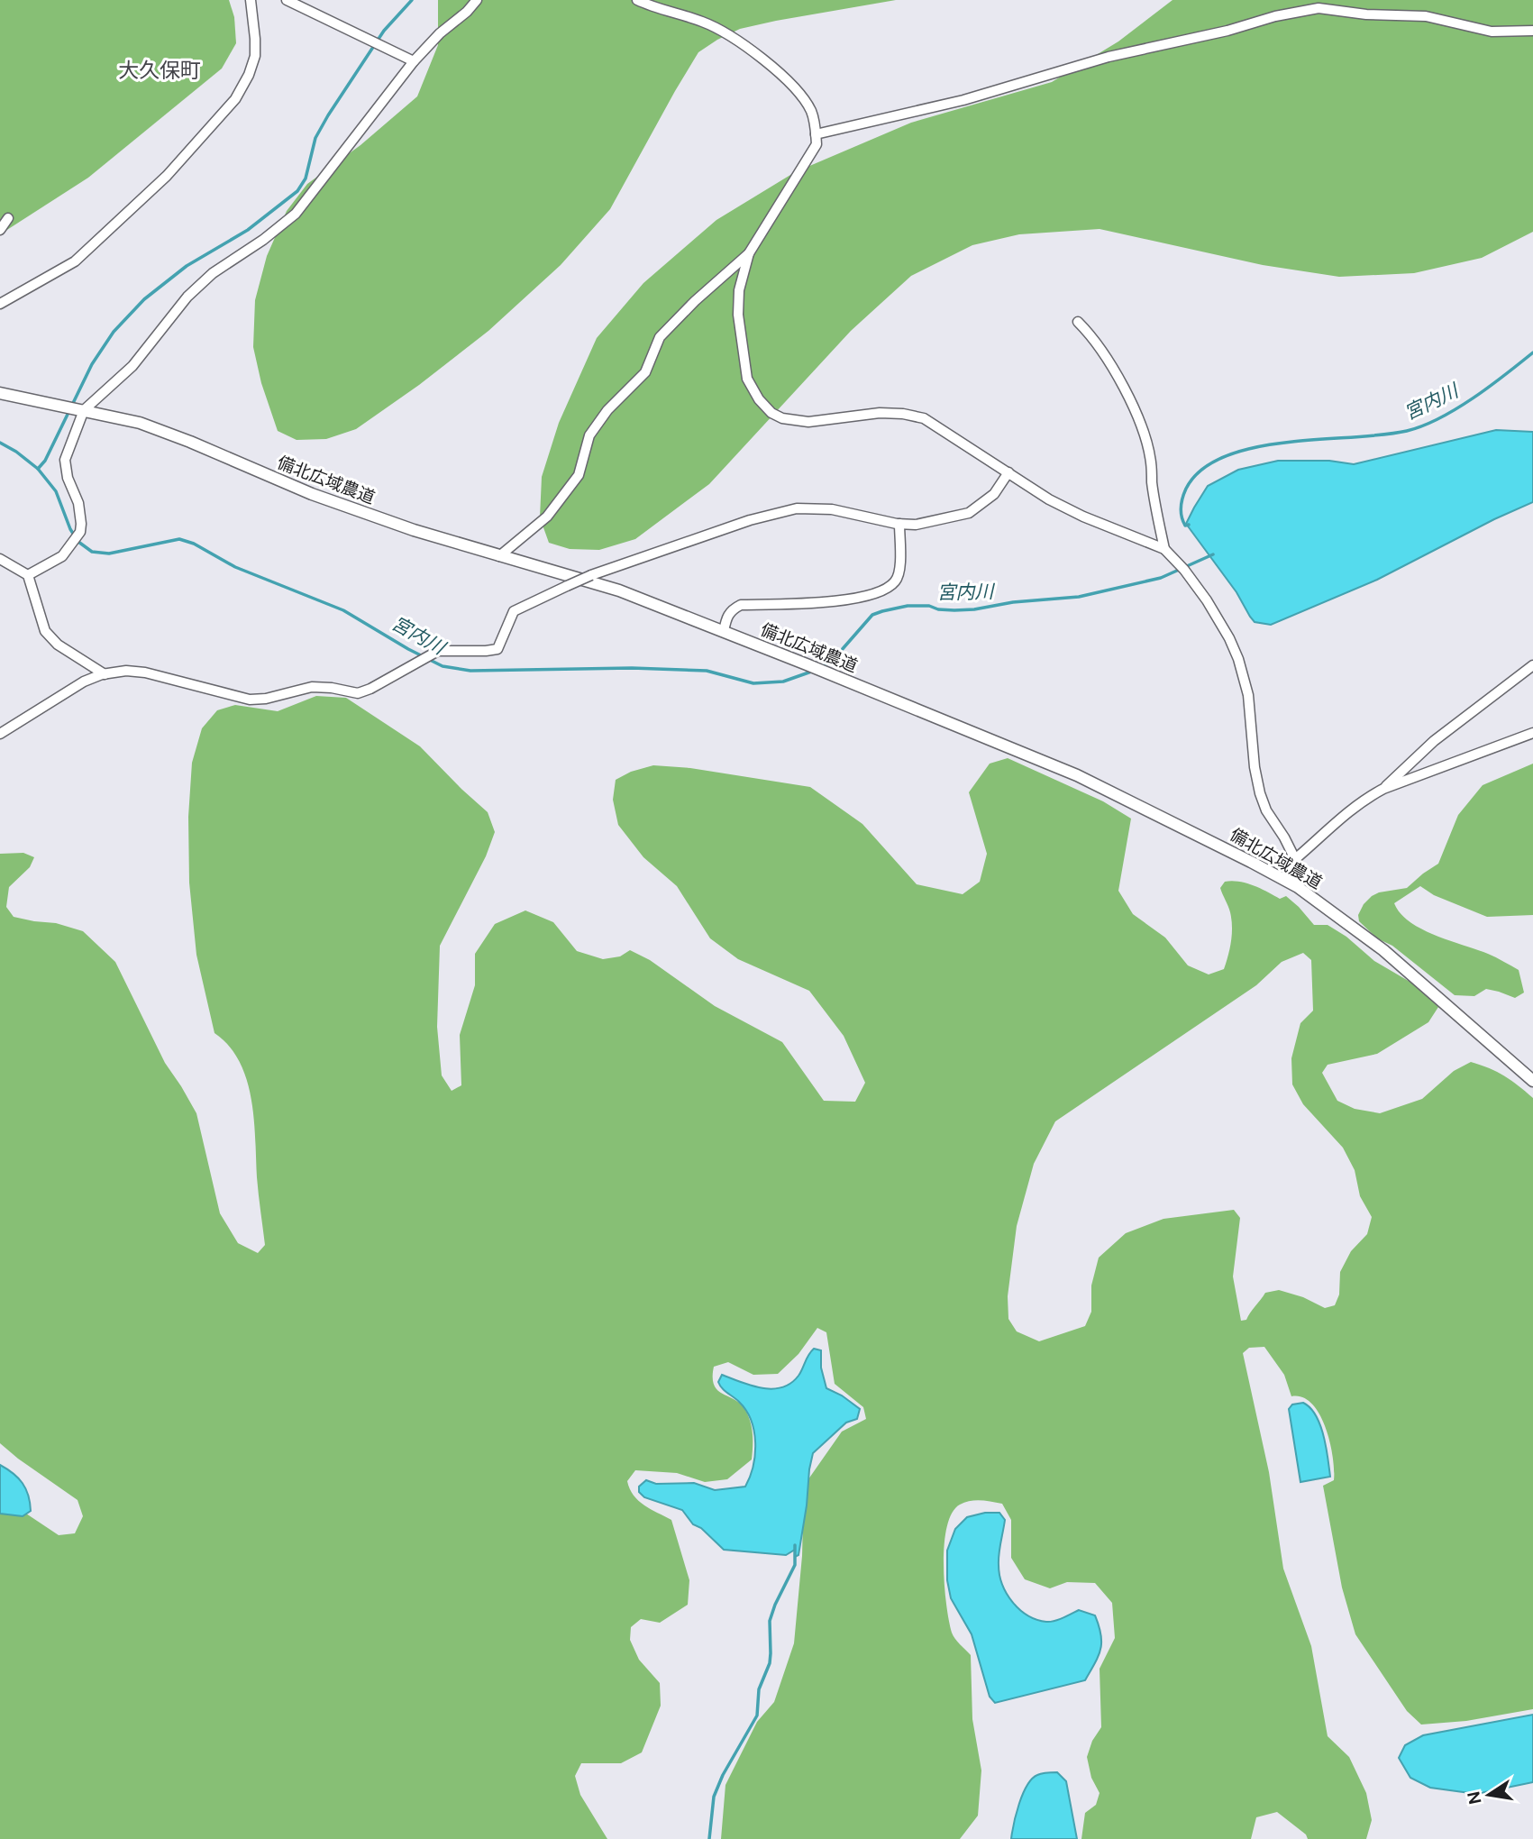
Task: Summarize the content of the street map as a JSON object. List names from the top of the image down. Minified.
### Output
{"streets":{"street":["備北広域農道"]},"districts":["大久保町"],"water":["宮内川"],"north":"left"}
